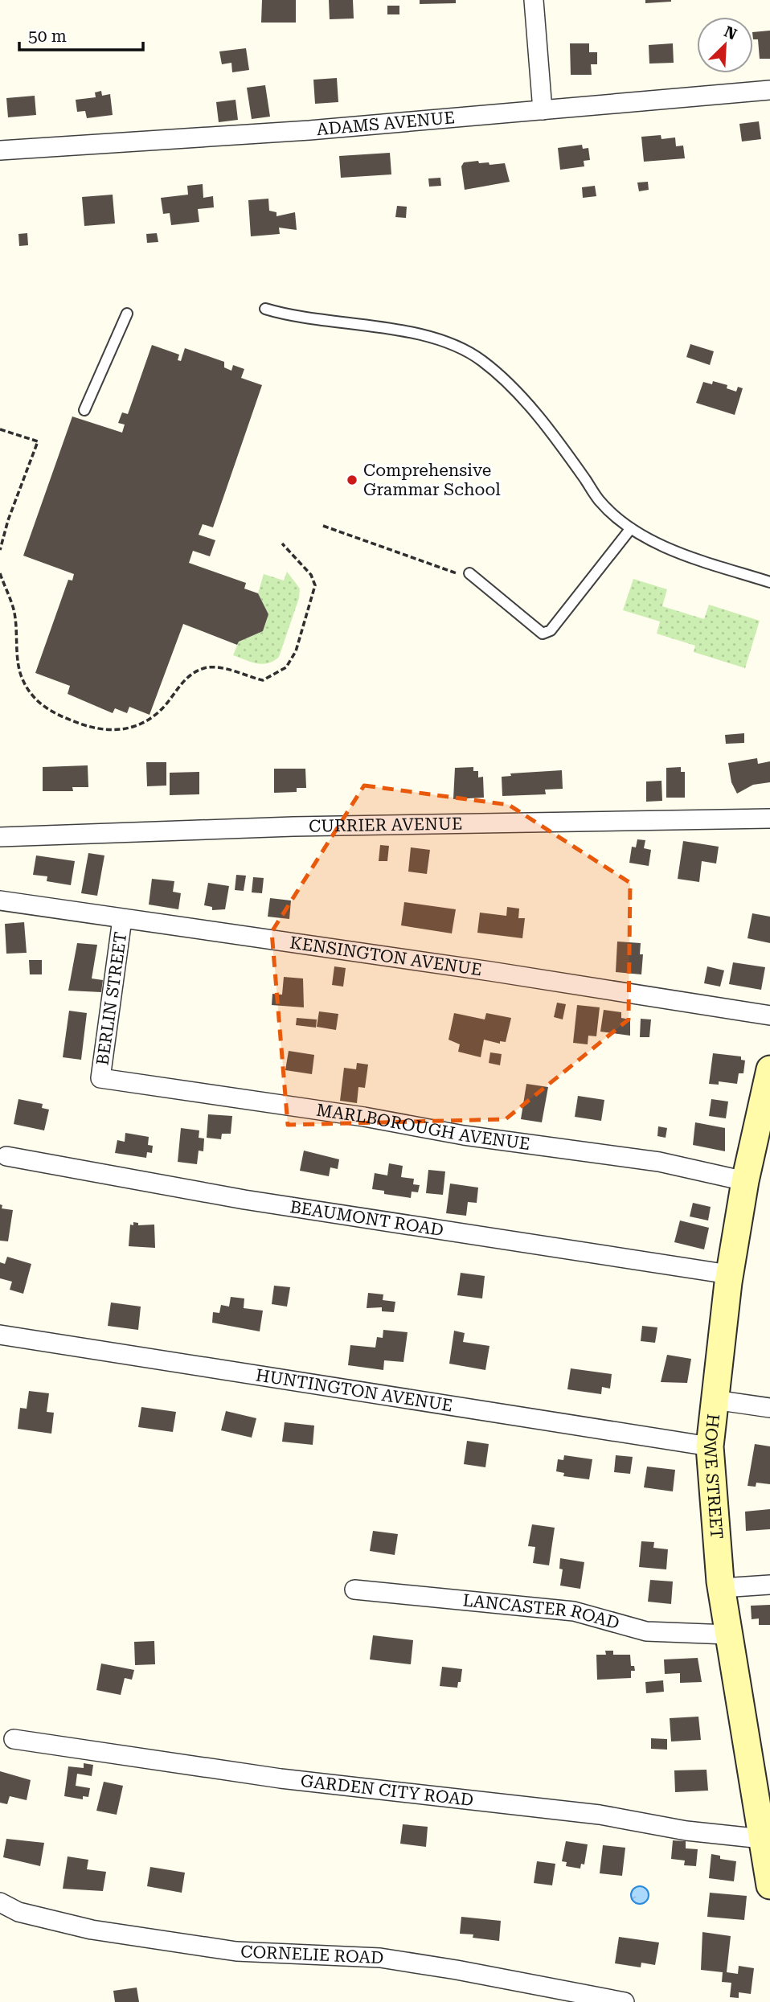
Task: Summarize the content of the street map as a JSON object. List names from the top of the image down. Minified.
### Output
{"streets":{"main road":["HOWE STREET"],"street":["ADAMS AVENUE","CURRIER AVENUE","KENSINGTON AVENUE","BERLIN STREET","MARLBOROUGH AVENUE","BEAUMONT ROAD","HUNTINGTON AVENUE","LANCASTER ROAD","GARDEN CITY ROAD","CORNELIE ROAD"]},"crossings":[["KENSINGTON AVENUE","BERLIN STREET"],["BERLIN STREET","MARLBOROUGH AVENUE"],["MARLBOROUGH AVENUE","HOWE STREET"],["BEAUMONT ROAD","HOWE STREET"],["HUNTINGTON AVENUE","HOWE STREET"],["HOWE STREET","LANCASTER ROAD"],["HOWE STREET","GARDEN CITY ROAD"]],"places":["Comprehensive Grammar School"],"scale_bar":"50 m","north":"top right"}
